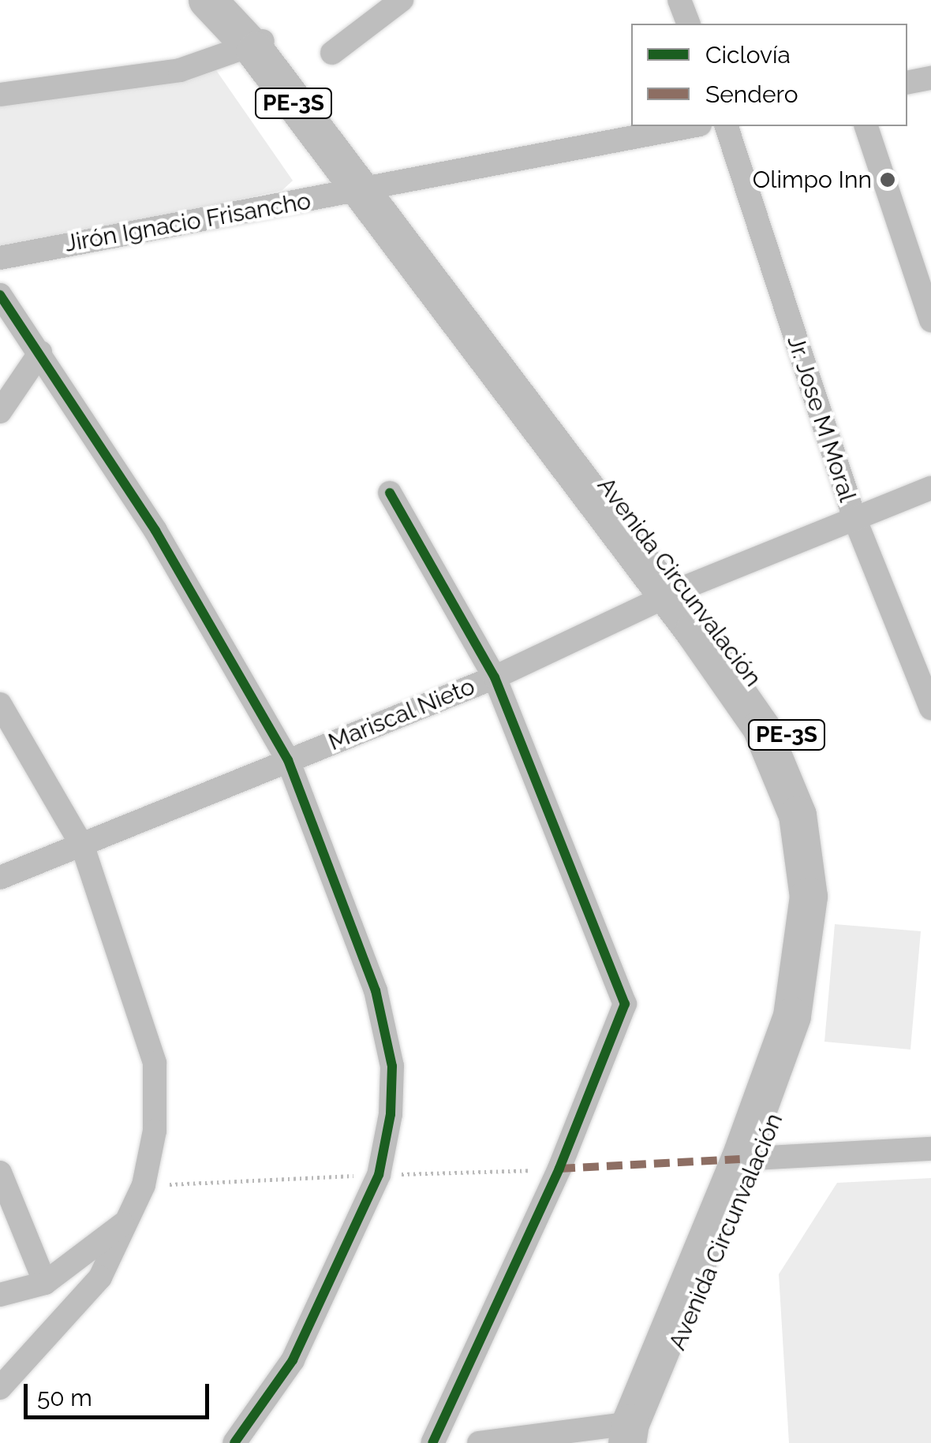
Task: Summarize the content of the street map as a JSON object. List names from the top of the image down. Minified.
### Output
{"streets":{"highway":["PE-3S","Avenida Circunvalación"],"street":["Jirón Ignacio Frisancho","Jr. Jose M Moral","Mariscal Nieto"]},"crossings":[["Jirón Ignacio Frisancho","Avenida Circunvalación"],["Jr. Jose M Moral","Mariscal Nieto"],["Avenida Circunvalación","Mariscal Nieto"]],"places":["Olimpo Inn"],"legend":["Ciclovía","Sendero"],"scale_bar":"50 m"}
